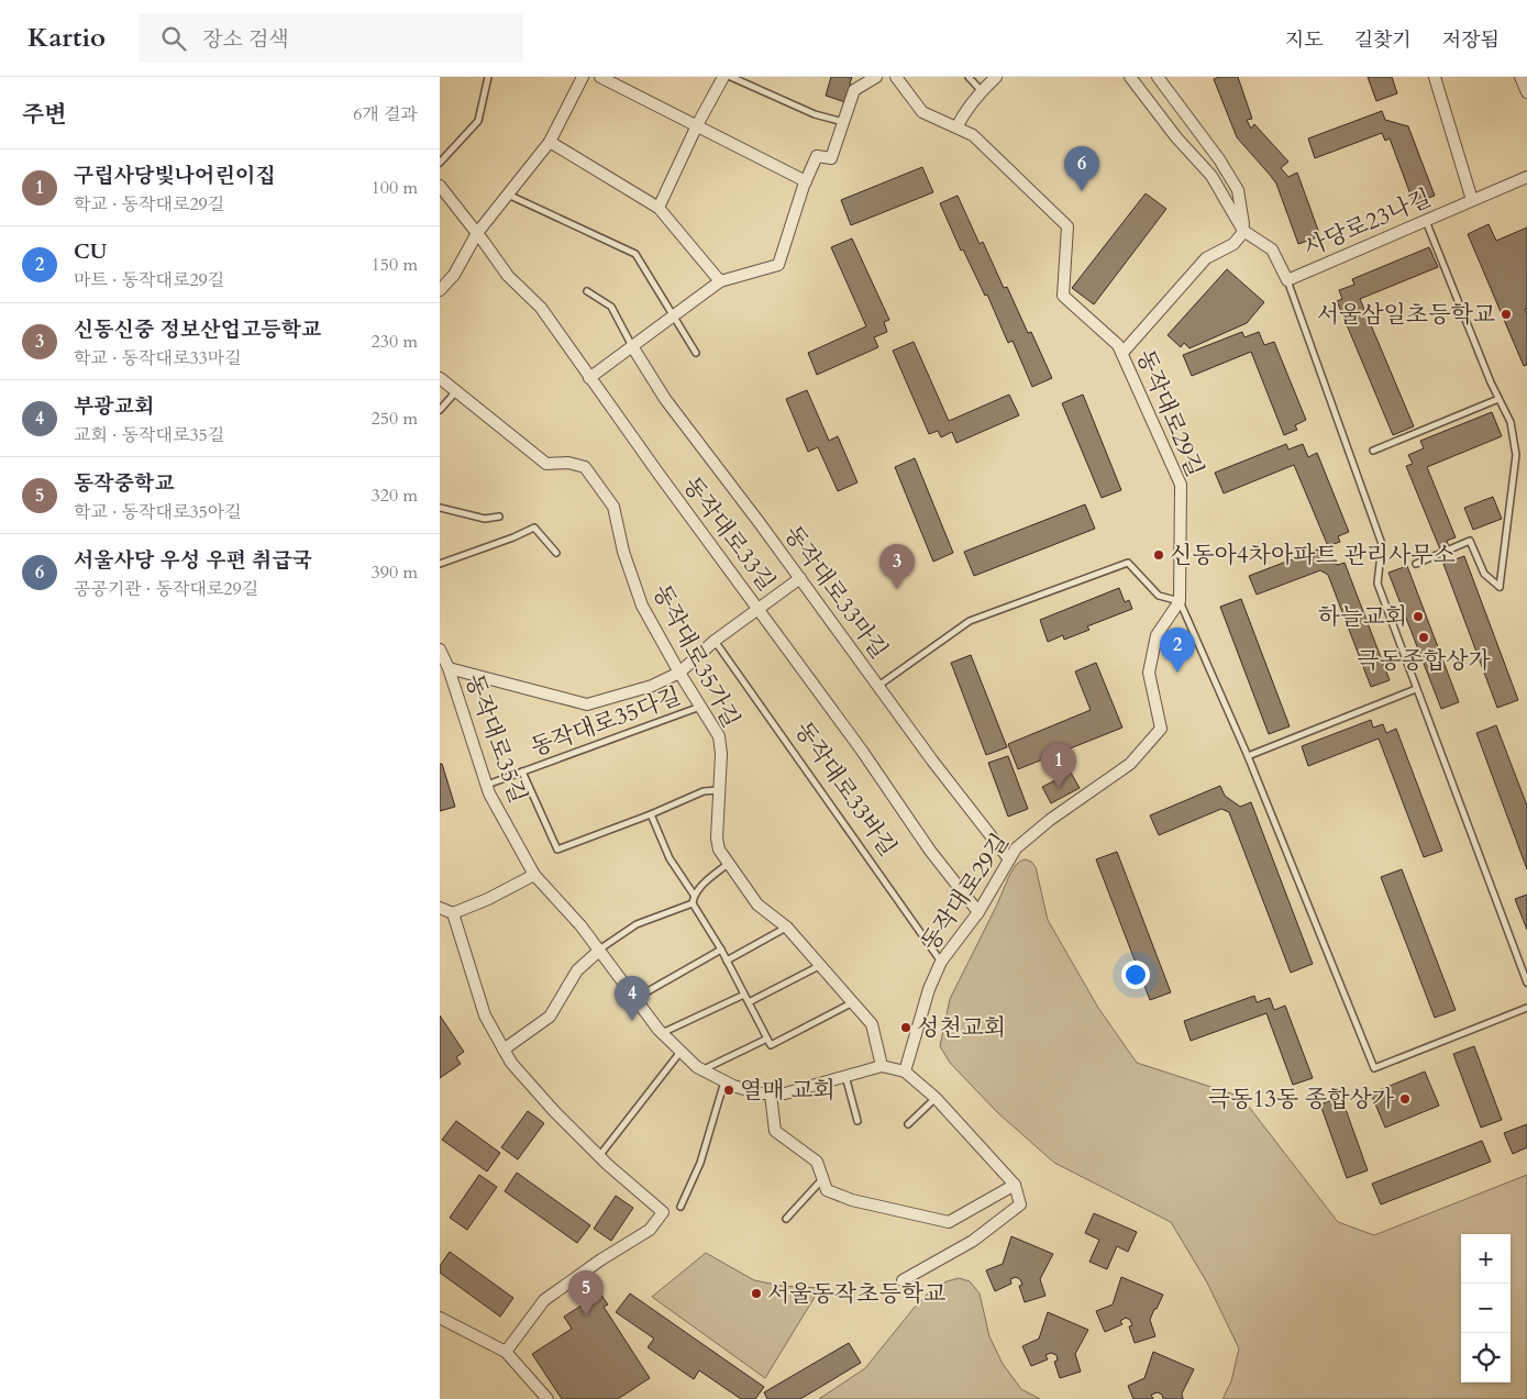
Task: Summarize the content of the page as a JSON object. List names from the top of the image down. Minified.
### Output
{"streets":{"street":["사당로23나길","동작대로29길","동작대로33길","동작대로33마길","동작대로35가길","동작대로35길"],"lane":["동작대로35다길","동작대로33바길"]},"crossings":[["동작대로29길","동작대로33길"],["동작대로29길","동작대로33마길"],["동작대로29길","동작대로35길"],["동작대로29길","동작대로33바길"],["동작대로35가길","동작대로35다길"],["동작대로35가길","동작대로35길"],["동작대로35다길","동작대로35길"]],"places":["서울삼일초등학교","신동아4차아파트 관리사무소","하늘교회","극동종합상가","성천교회","열매 교회","극동13동 종합상가","서울동작초등학교"],"page":{"header":"Kartio","search":"장소 검색","nav":["지도","길찾기","저장됨"],"heading":["주변","6개 결과"],"pins":["6","3","2","1","4","5"],"list":[{"mark":"1","name":"구립사당빛나어린이집","note":"학교 · 동작대로29길","value":"100 m"},{"mark":"2","name":"CU","note":"마트 · 동작대로29길","value":"150 m"},{"mark":"3","name":"신동신중 정보산업고등학교","note":"학교 · 동작대로33마길","value":"230 m"},{"mark":"4","name":"부광교회","note":"교회 · 동작대로35길","value":"250 m"},{"mark":"5","name":"동작중학교","note":"학교 · 동작대로35아길","value":"320 m"},{"mark":"6","name":"서울사당 우성 우편 취급국","note":"공공기관 · 동작대로29길","value":"390 m"}],"map_buttons":["+","−"]}}
